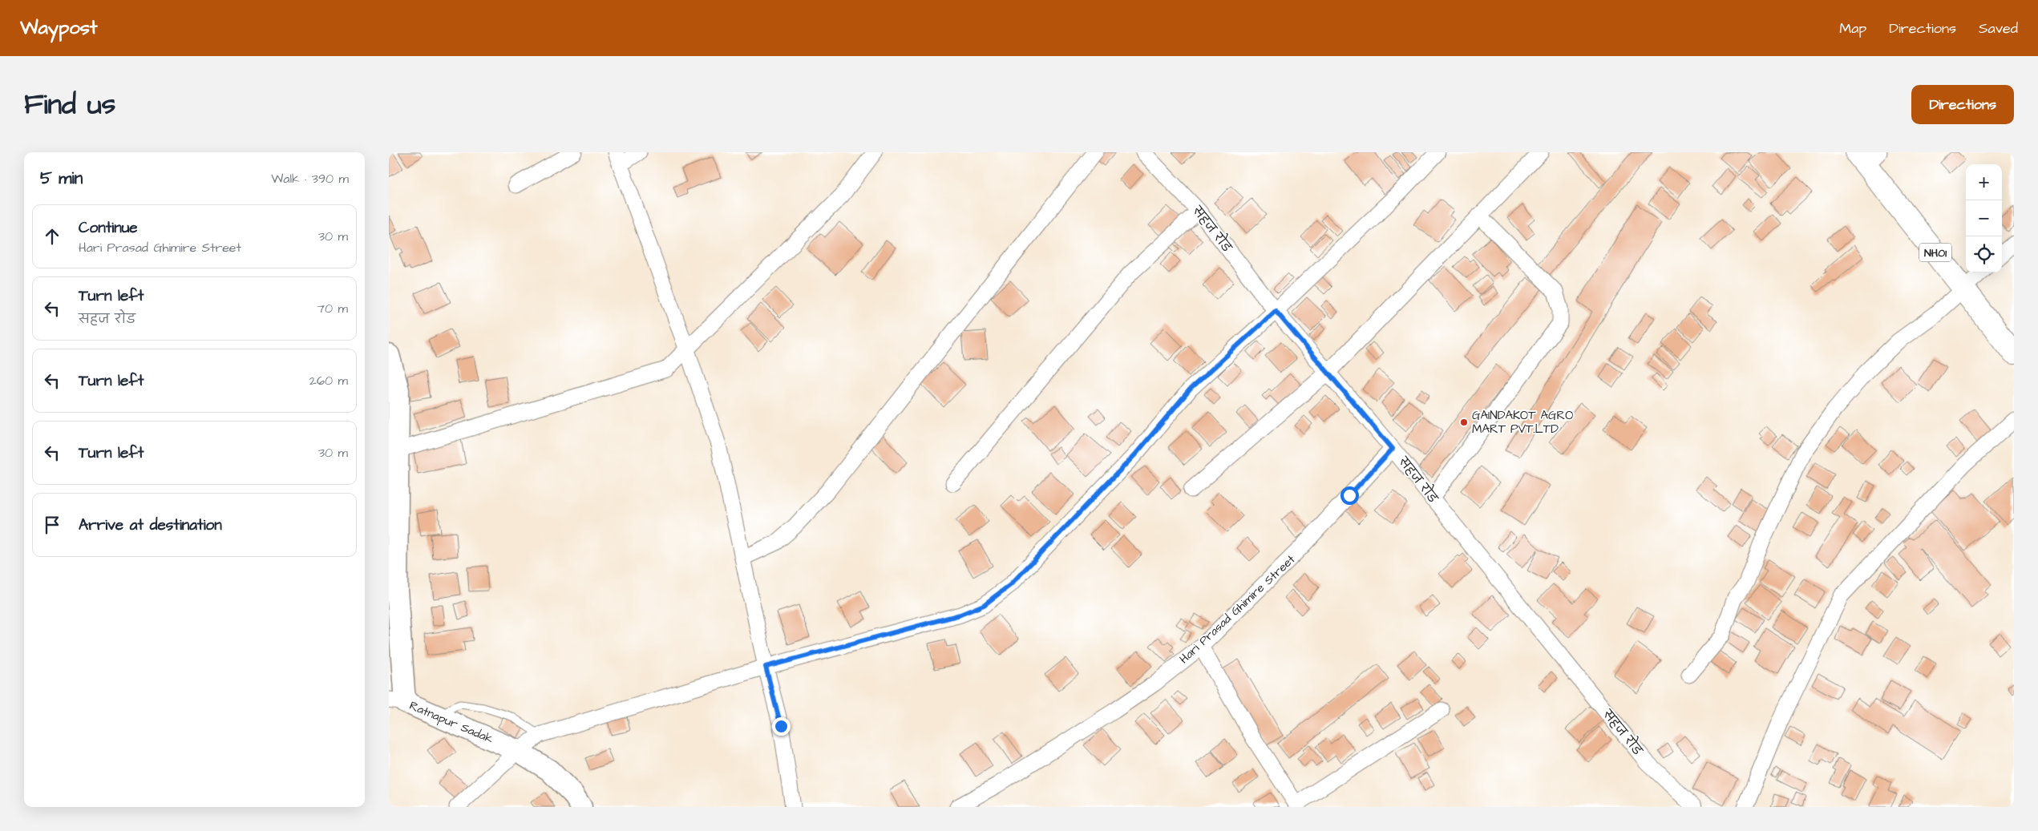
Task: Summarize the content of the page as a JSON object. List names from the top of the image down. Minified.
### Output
{"streets":{"highway":["NH01"],"main road":["Ratnapur Sadak"],"street":["सहज रोड","Hari Prasad Ghimire Street"]},"crossings":[["सहज रोड","Hari Prasad Ghimire Street"]],"places":["GAINDAKOT AGRO MART PVT.LTD"],"page":{"header":"Waypost","nav":["Map","Directions","Saved"],"title":"Find us","buttons":"Directions","heading":["5 min","Walk · 390 m"],"map_buttons":["+","−"],"list":[["Continue","Hari Prasad Ghimire Street","30 m"],["Turn left","सहज रोड","70 m"],["Turn left","260 m"],["Turn left","30 m"],"Arrive at destination"]}}
